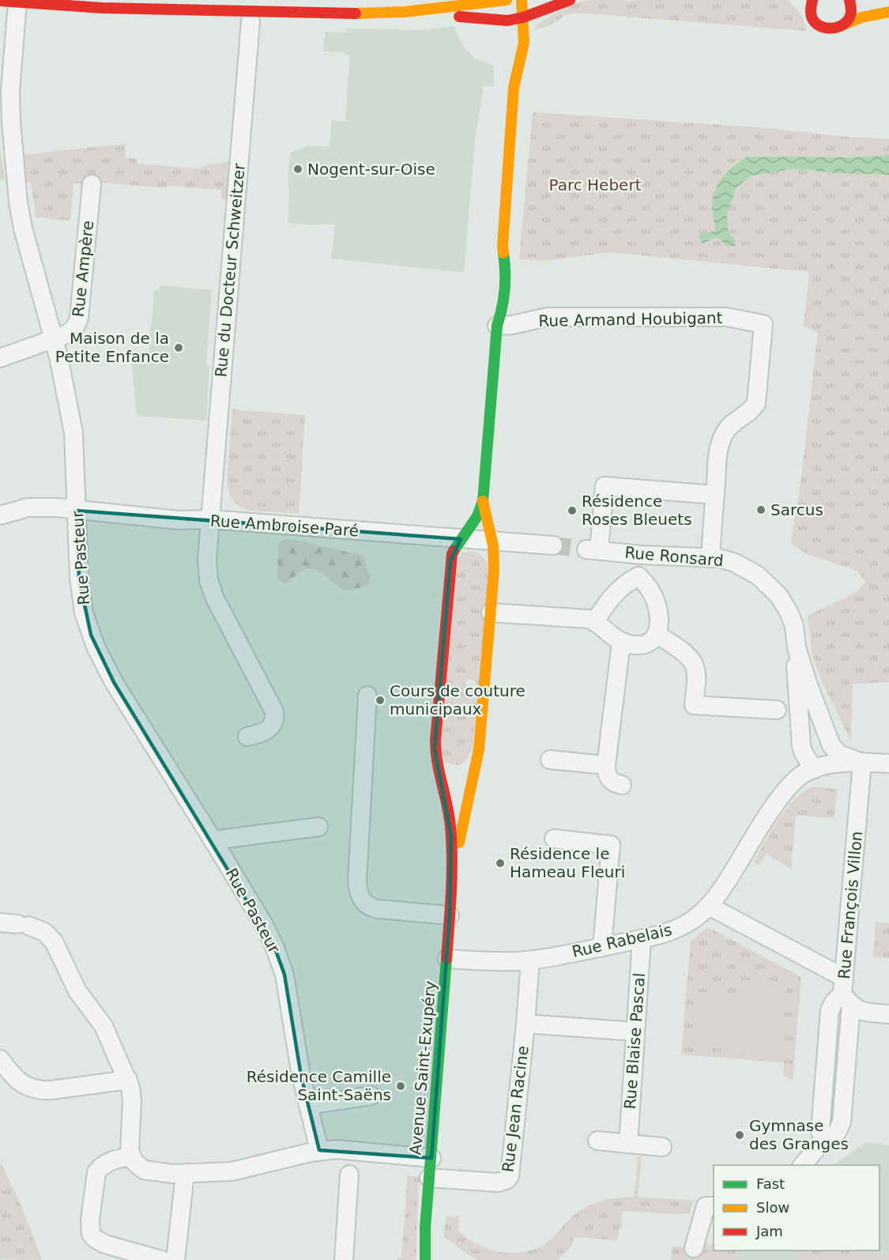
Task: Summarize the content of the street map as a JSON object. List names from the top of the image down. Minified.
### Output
{"streets":{"street":["Rue Ampère","Rue du Docteur Schweitzer","Rue Armand Houbigant","Rue Ambroise Paré","Rue Ronsard","Rue Pasteur","Rue François Villon","Rue Rabelais","Rue Blaise Pascal","Avenue Saint-Exupéry","Rue Jean Racine"]},"crossings":[["Rue Ampère","Rue Pasteur"],["Rue du Docteur Schweitzer","Rue Ambroise Paré"],["Rue Armand Houbigant","Rue Ronsard"],["Rue Armand Houbigant","Avenue Saint-Exupéry"],["Rue Ambroise Paré","Rue Pasteur"],["Rue Ambroise Paré","Avenue Saint-Exupéry"],["Rue Ronsard","Rue François Villon"],["Rue Ronsard","Rue Rabelais"],["Rue François Villon","Rue Rabelais"],["Rue Rabelais","Rue Blaise Pascal"],["Rue Rabelais","Avenue Saint-Exupéry"],["Rue Rabelais","Rue Jean Racine"],["Avenue Saint-Exupéry","Rue Jean Racine"]],"parks":["Parc Hebert"],"places":["Nogent-sur-Oise","Maison de la Petite Enfance","Sarcus","Résidence Roses Bleuets","Cours de couture municipaux","Résidence le Hameau Fleuri","Résidence Camille Saint-Saëns","Gymnase des Granges"],"legend":["Fast","Slow","Jam"]}
